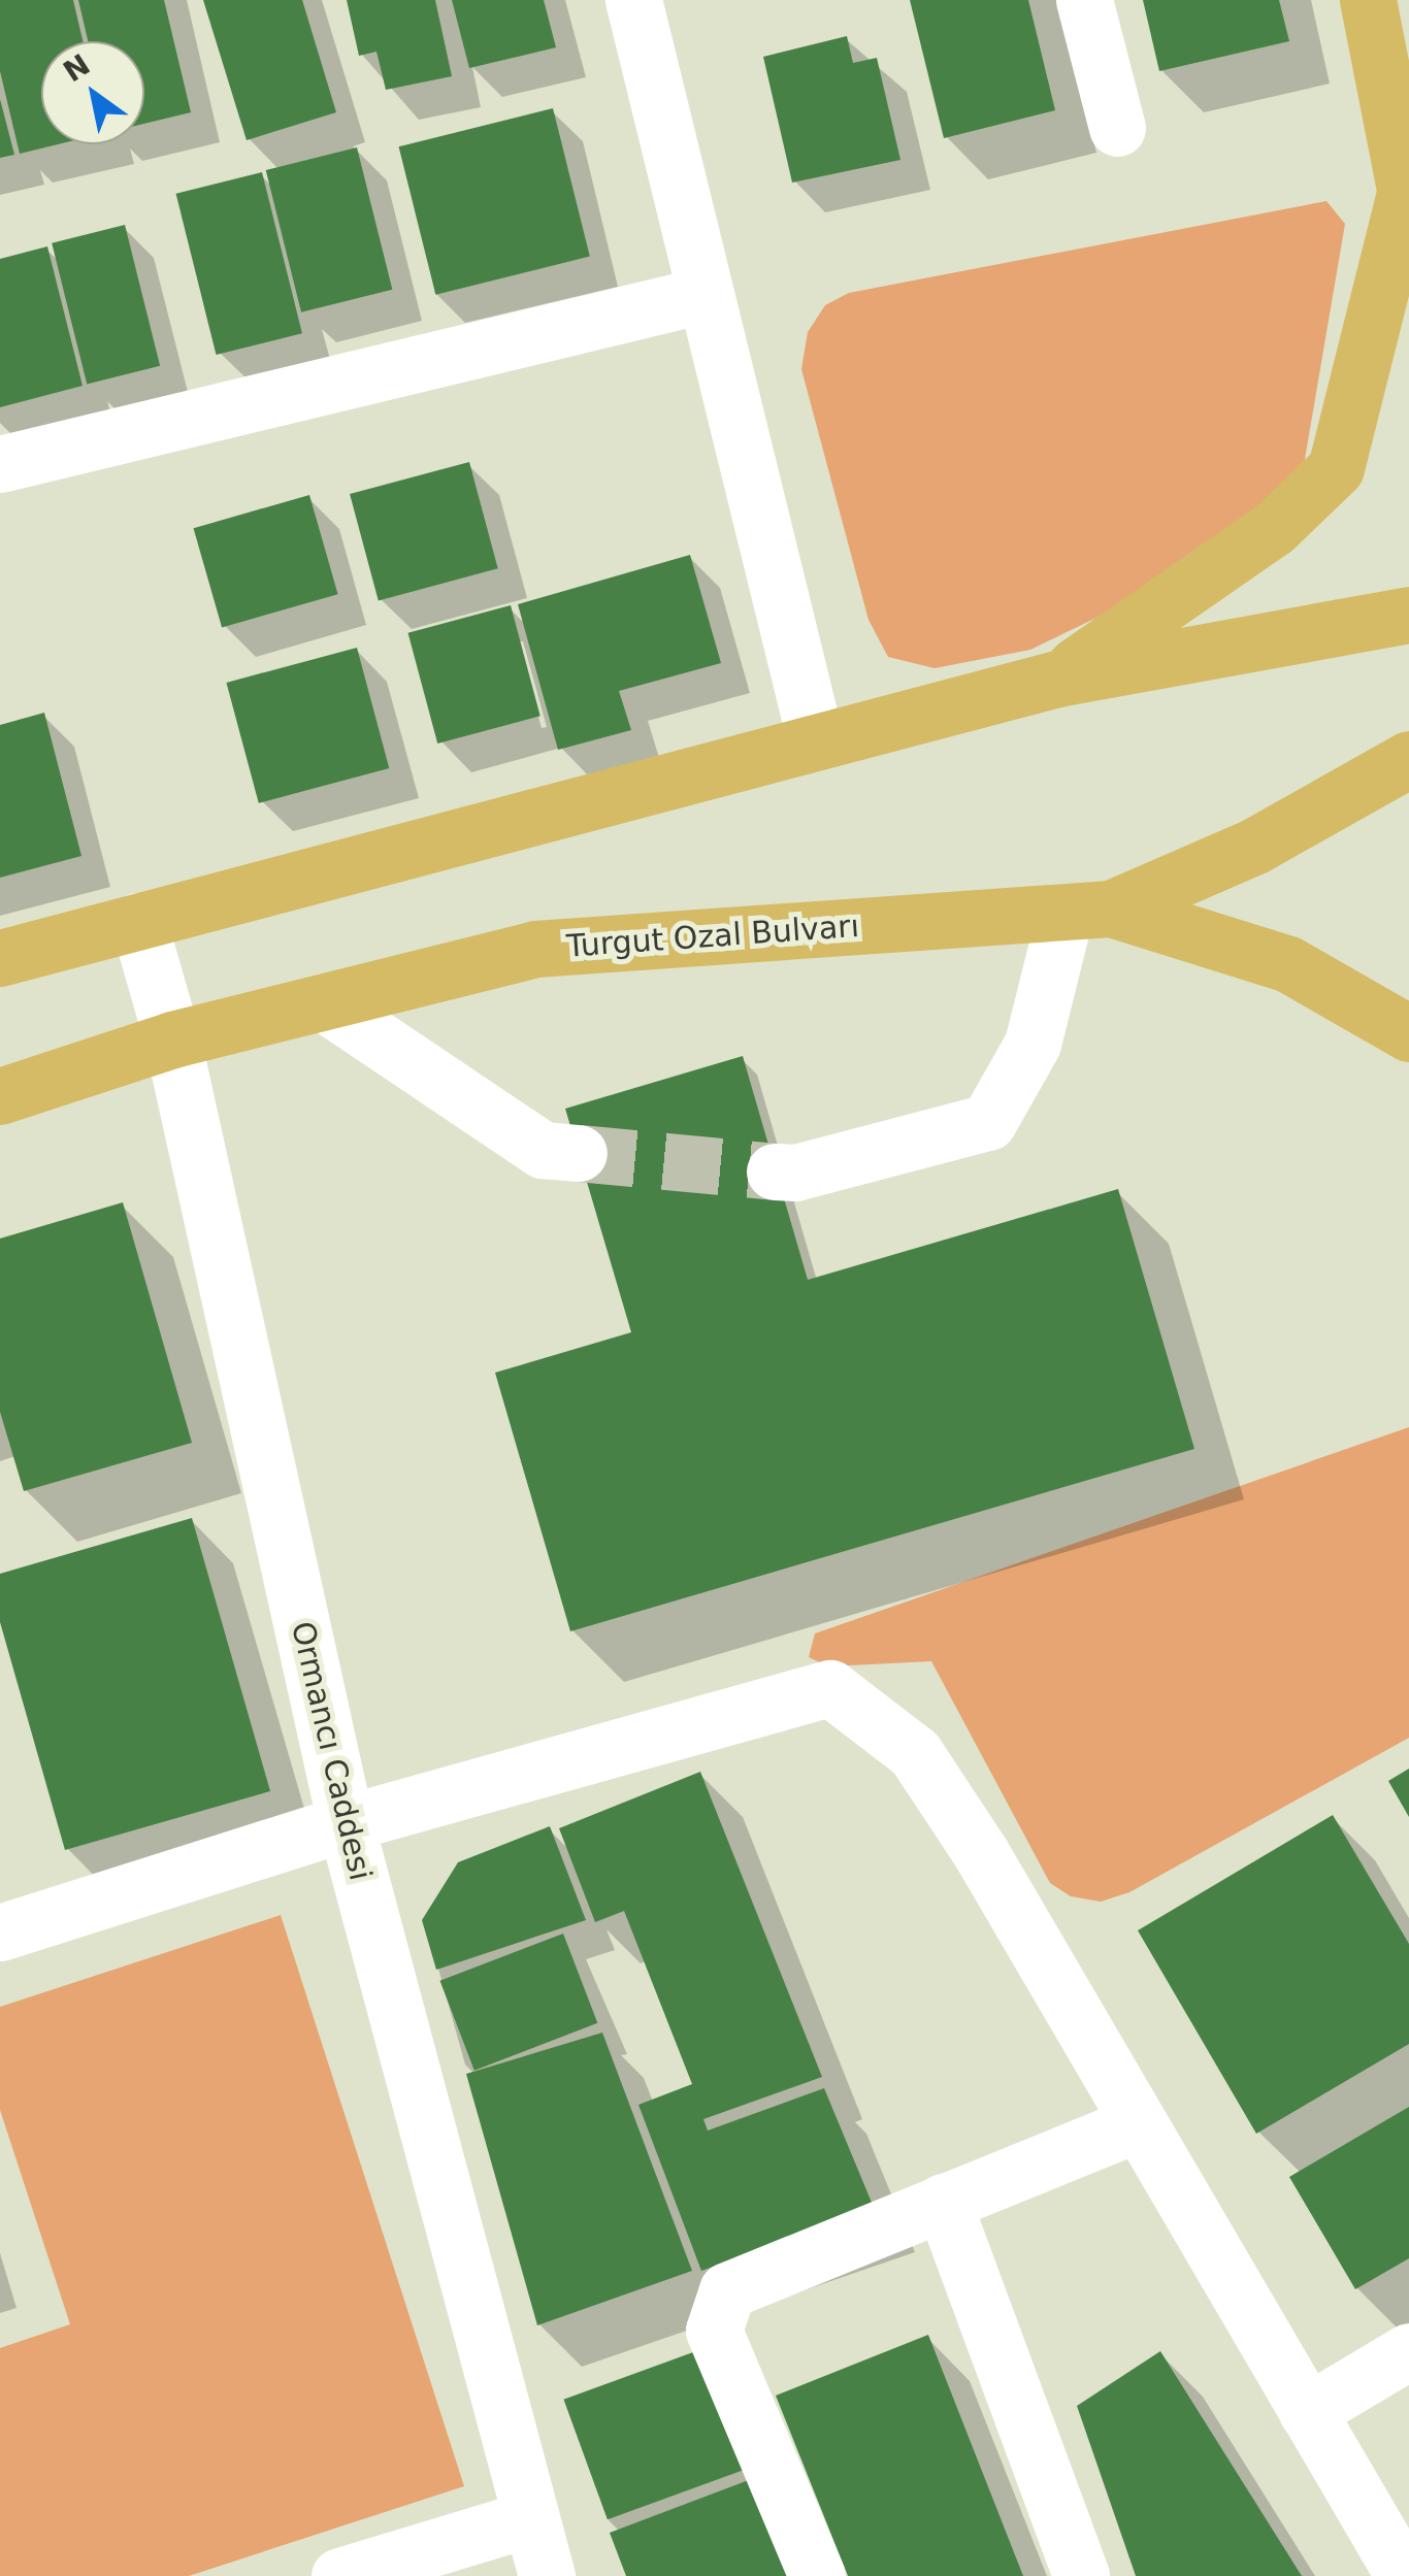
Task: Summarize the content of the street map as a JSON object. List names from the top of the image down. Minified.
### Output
{"streets":{"main road":["Turgut Ozal Bulvarı"],"street":["Ormancı Caddesi"]},"crossings":[["Turgut Ozal Bulvarı","Ormancı Caddesi"]],"north":"top left"}
